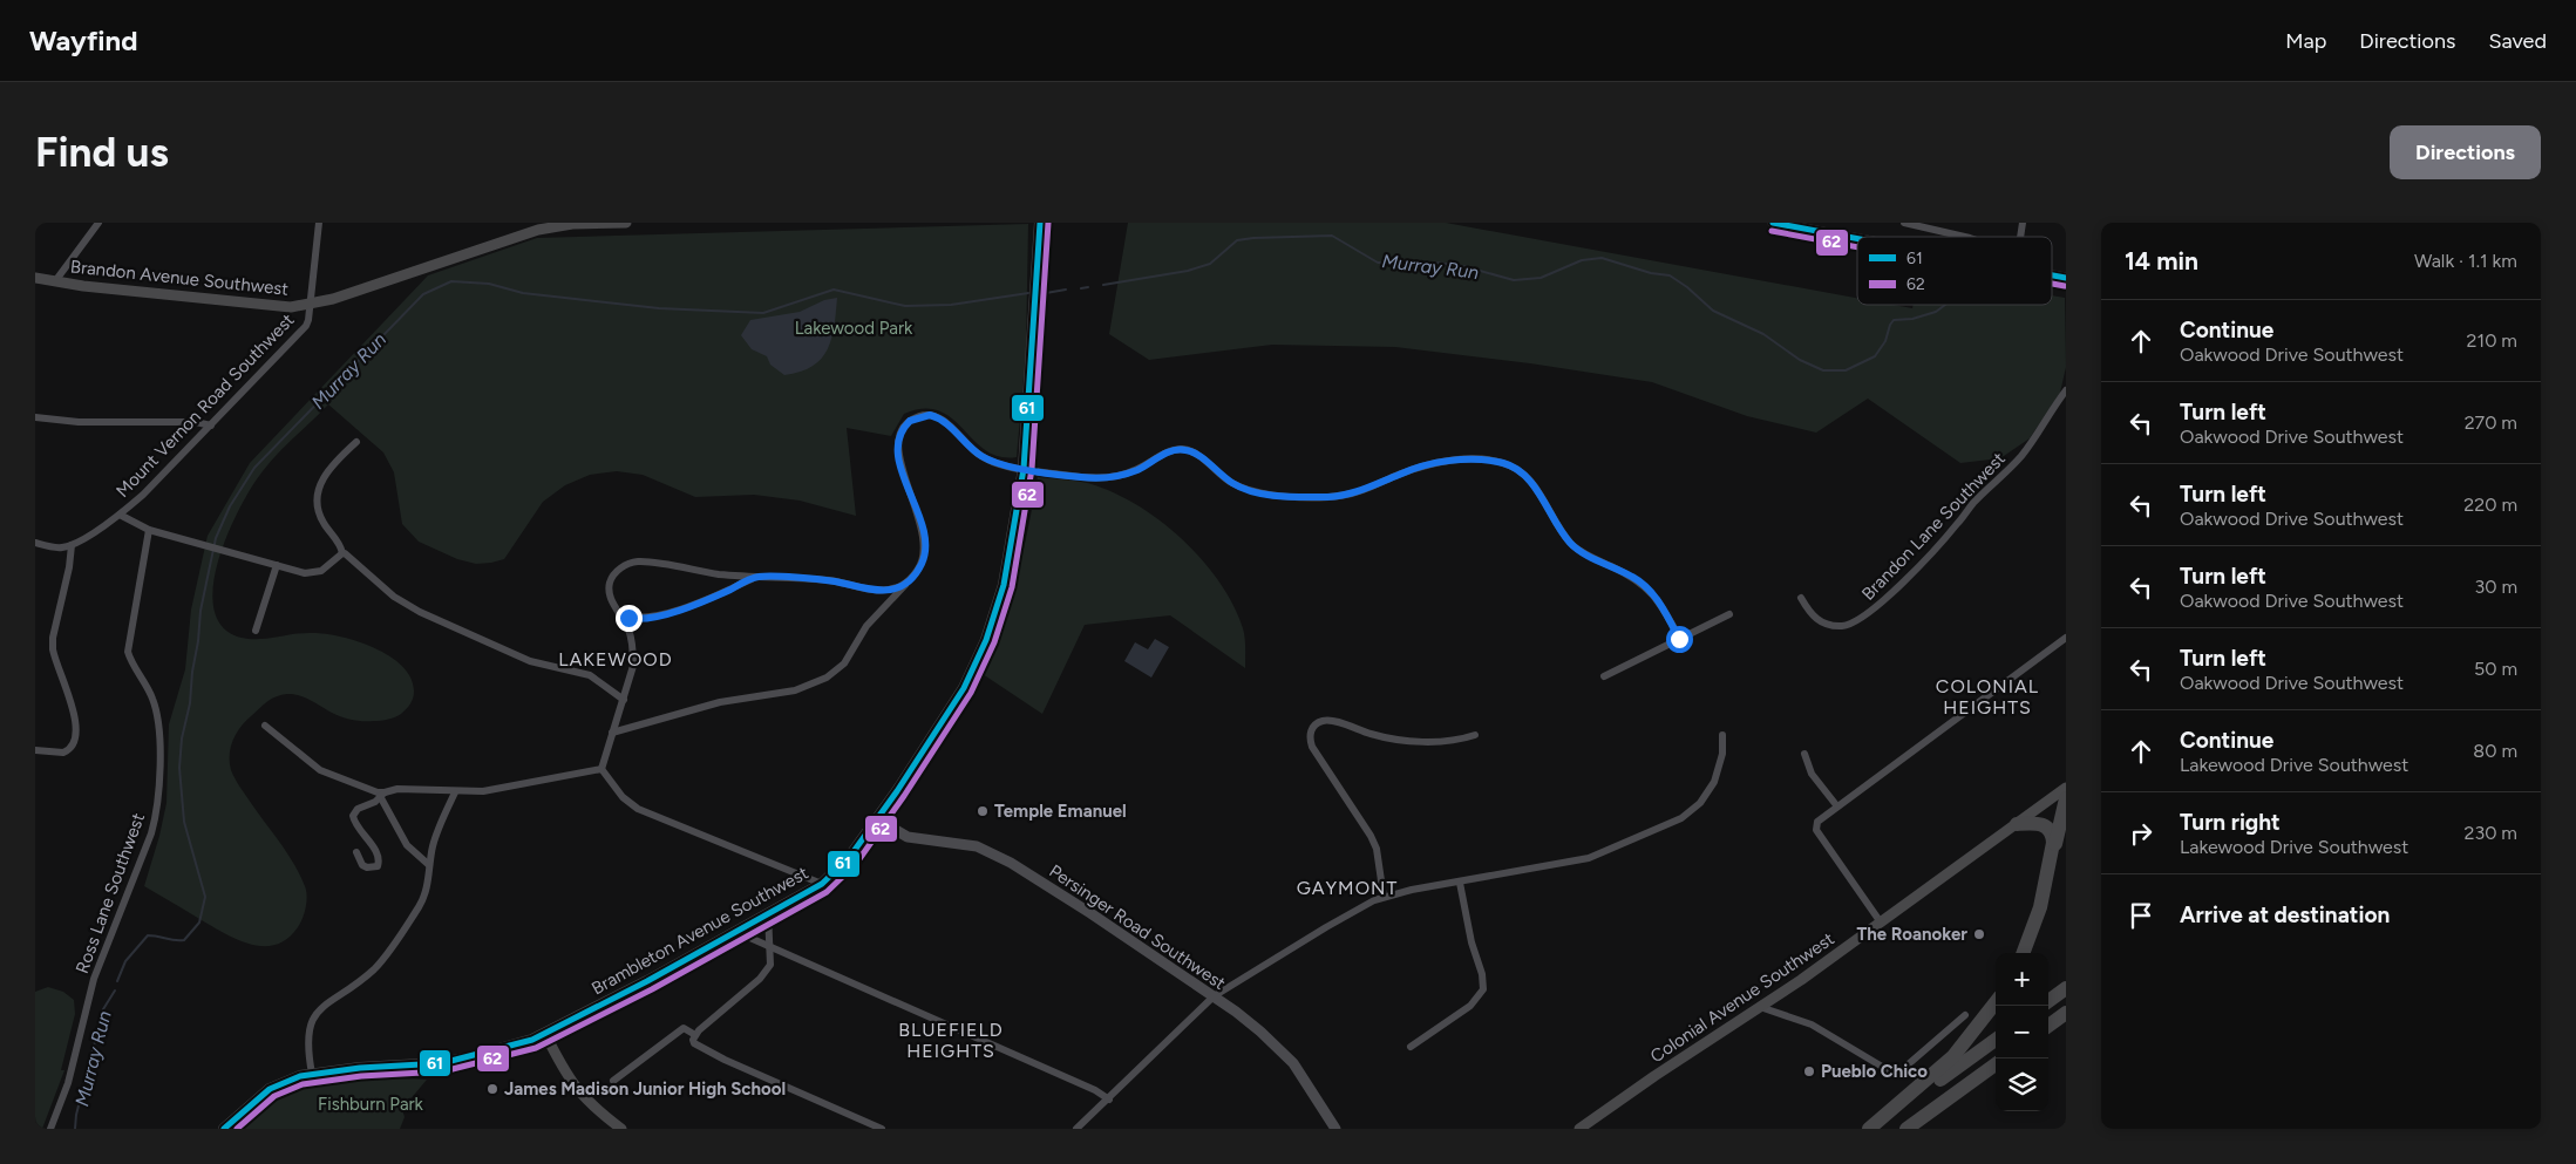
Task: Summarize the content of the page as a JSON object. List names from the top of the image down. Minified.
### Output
{"streets":{"main road":["Brandon Avenue Southwest","Brambleton Avenue Southwest","Colonial Avenue Southwest"],"street":["Mount Vernon Road Southwest","Brandon Lane Southwest","Ross Lane Southwest","Persinger Road Southwest"]},"crossings":[["Brandon Avenue Southwest","Mount Vernon Road Southwest"],["Persinger Road Southwest","Brambleton Avenue Southwest"]],"districts":["LAKEWOOD","COLONIAL HEIGHTS","GAYMONT","BLUEFIELD HEIGHTS"],"water":["Murray Run"],"parks":["Lakewood Park","Fishburn Park"],"places":["Temple Emanuel","The Roanoker","Pueblo Chico","James Madison Junior High School"],"lines":["transit line 61","transit line 62"],"legend":["61","62"],"page":{"header":"Wayfind","nav":["Map","Directions","Saved"],"buttons":"Directions","title":"Find us","heading":["14 min","Walk · 1.1 km"],"list":[["Continue","Oakwood Drive Southwest","210 m"],["Turn left","Oakwood Drive Southwest","270 m"],["Turn left","Oakwood Drive Southwest","220 m"],["Turn left","Oakwood Drive Southwest","30 m"],["Turn left","Oakwood Drive Southwest","50 m"],["Continue","Lakewood Drive Southwest","80 m"],["Turn right","Lakewood Drive Southwest","230 m"],"Arrive at destination"],"map_buttons":["+","−"]}}
